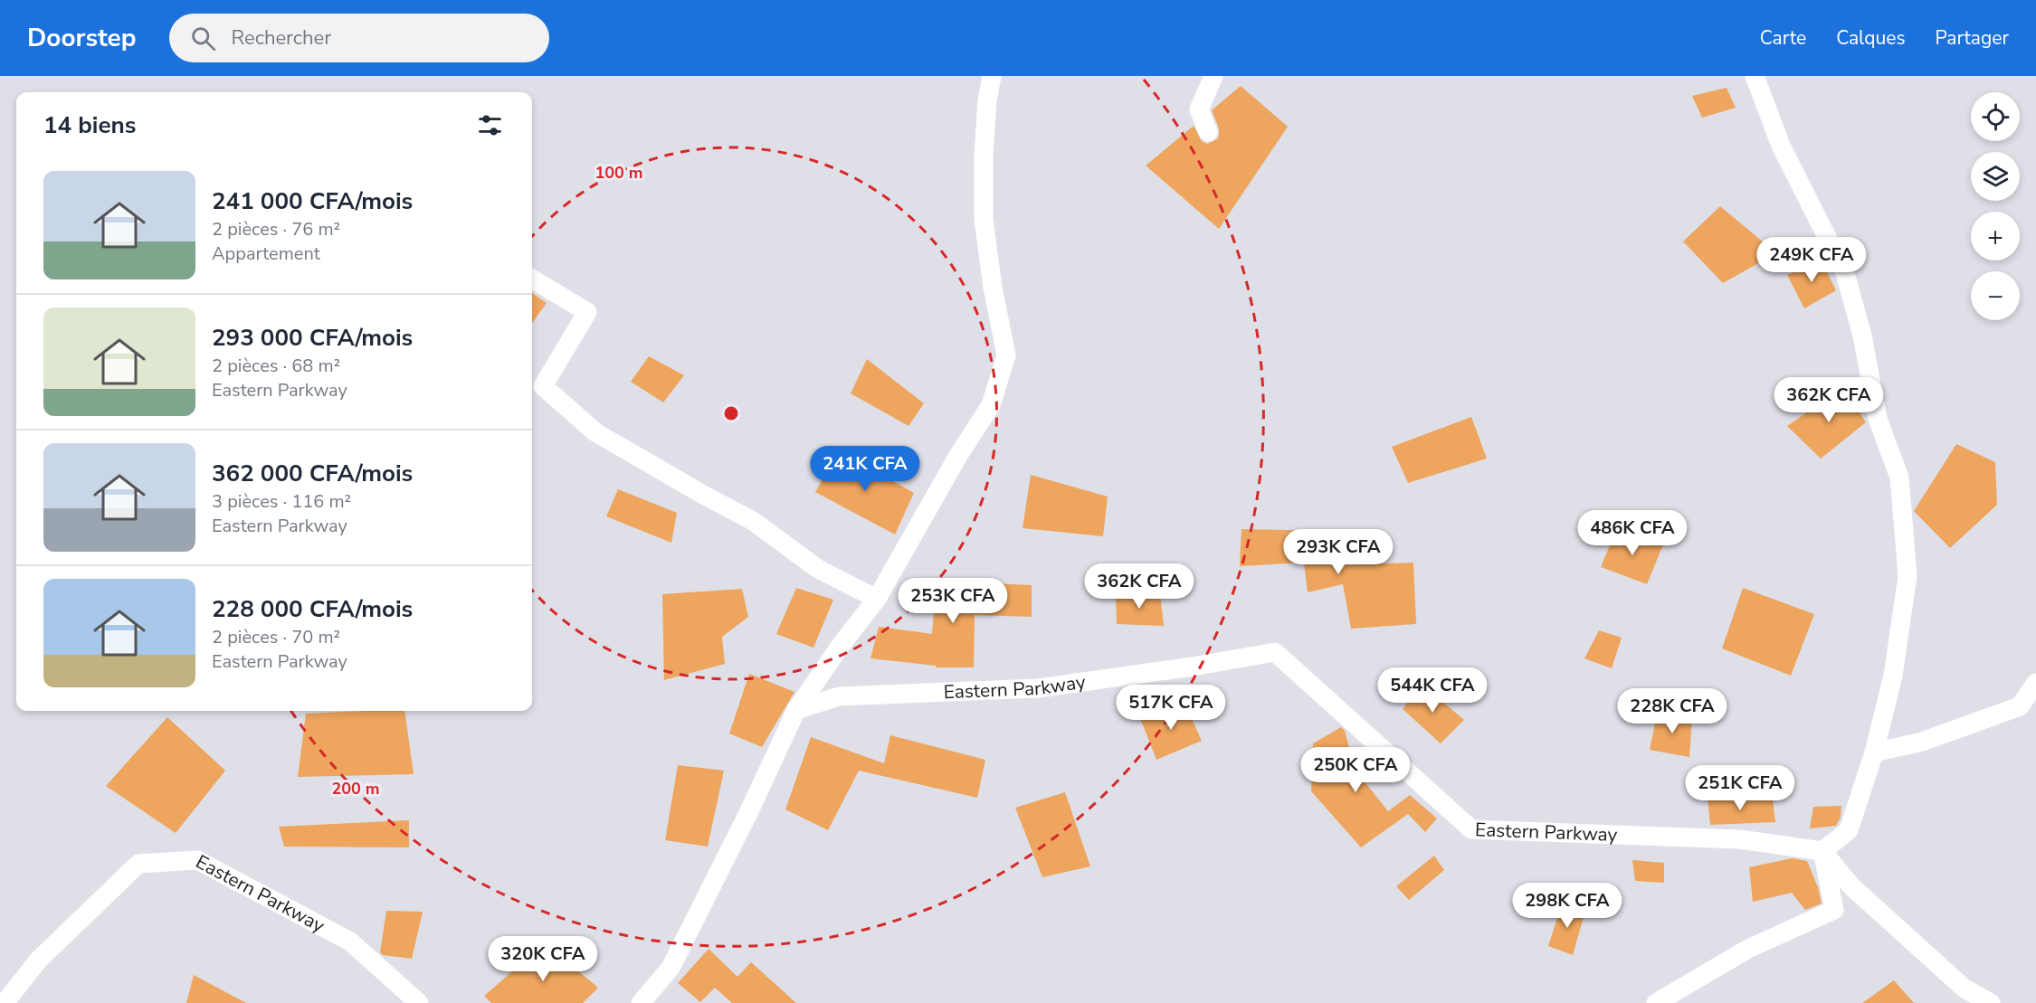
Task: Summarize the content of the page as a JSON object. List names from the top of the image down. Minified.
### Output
{"streets":{"street":["Eastern Parkway"]},"page":{"header":"Doorstep","search":"Rechercher","nav":["Carte","Calques","Partager"],"map_buttons":["+","−"],"heading":"14 biens","list":[{"name":"241 000 CFA/mois","note":"2 pièces · 76 m² · Appartement"},{"name":"293 000 CFA/mois","note":"2 pièces · 68 m² · Eastern Parkway"},{"name":"362 000 CFA/mois","note":"3 pièces · 116 m² · Eastern Parkway"},{"name":"228 000 CFA/mois","note":"2 pièces · 70 m² · Eastern Parkway"}],"price":["249K CFA","362K CFA","241K CFA","486K CFA","293K CFA","362K CFA","253K CFA","544K CFA","517K CFA","228K CFA","250K CFA","251K CFA","298K CFA","320K CFA"]},"rings":["100 m","200 m"]}
